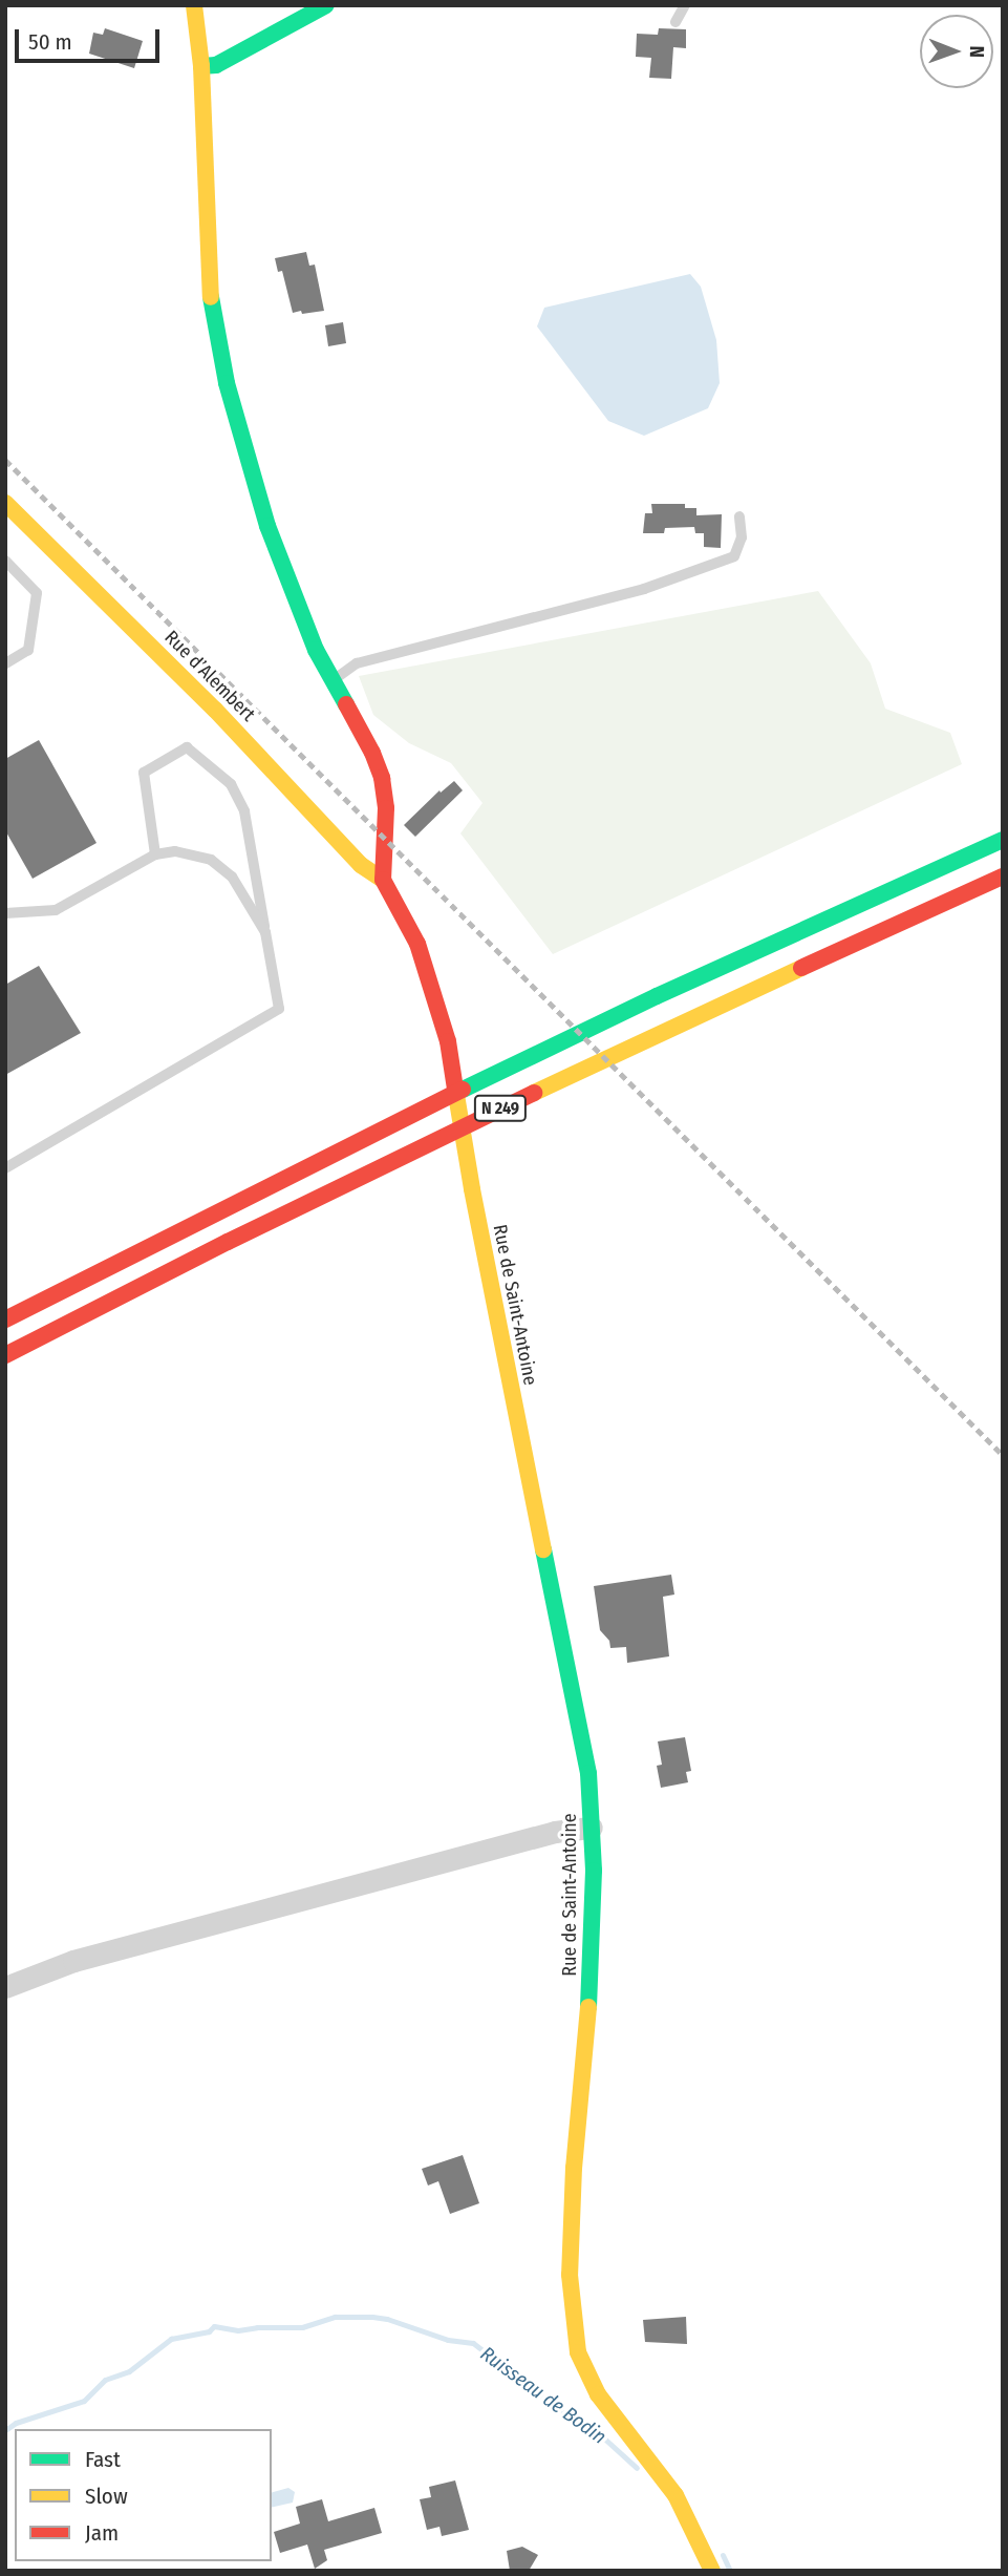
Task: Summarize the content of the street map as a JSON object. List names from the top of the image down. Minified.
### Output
{"streets":{"main road":["Rue d’Alembert","N 249","Rue de Saint-Antoine"]},"crossings":[["Rue d’Alembert","Rue de Saint-Antoine"]],"water":["Ruisseau de Bodin"],"legend":["Fast","Slow","Jam"],"scale_bar":"50 m","north":"right"}
